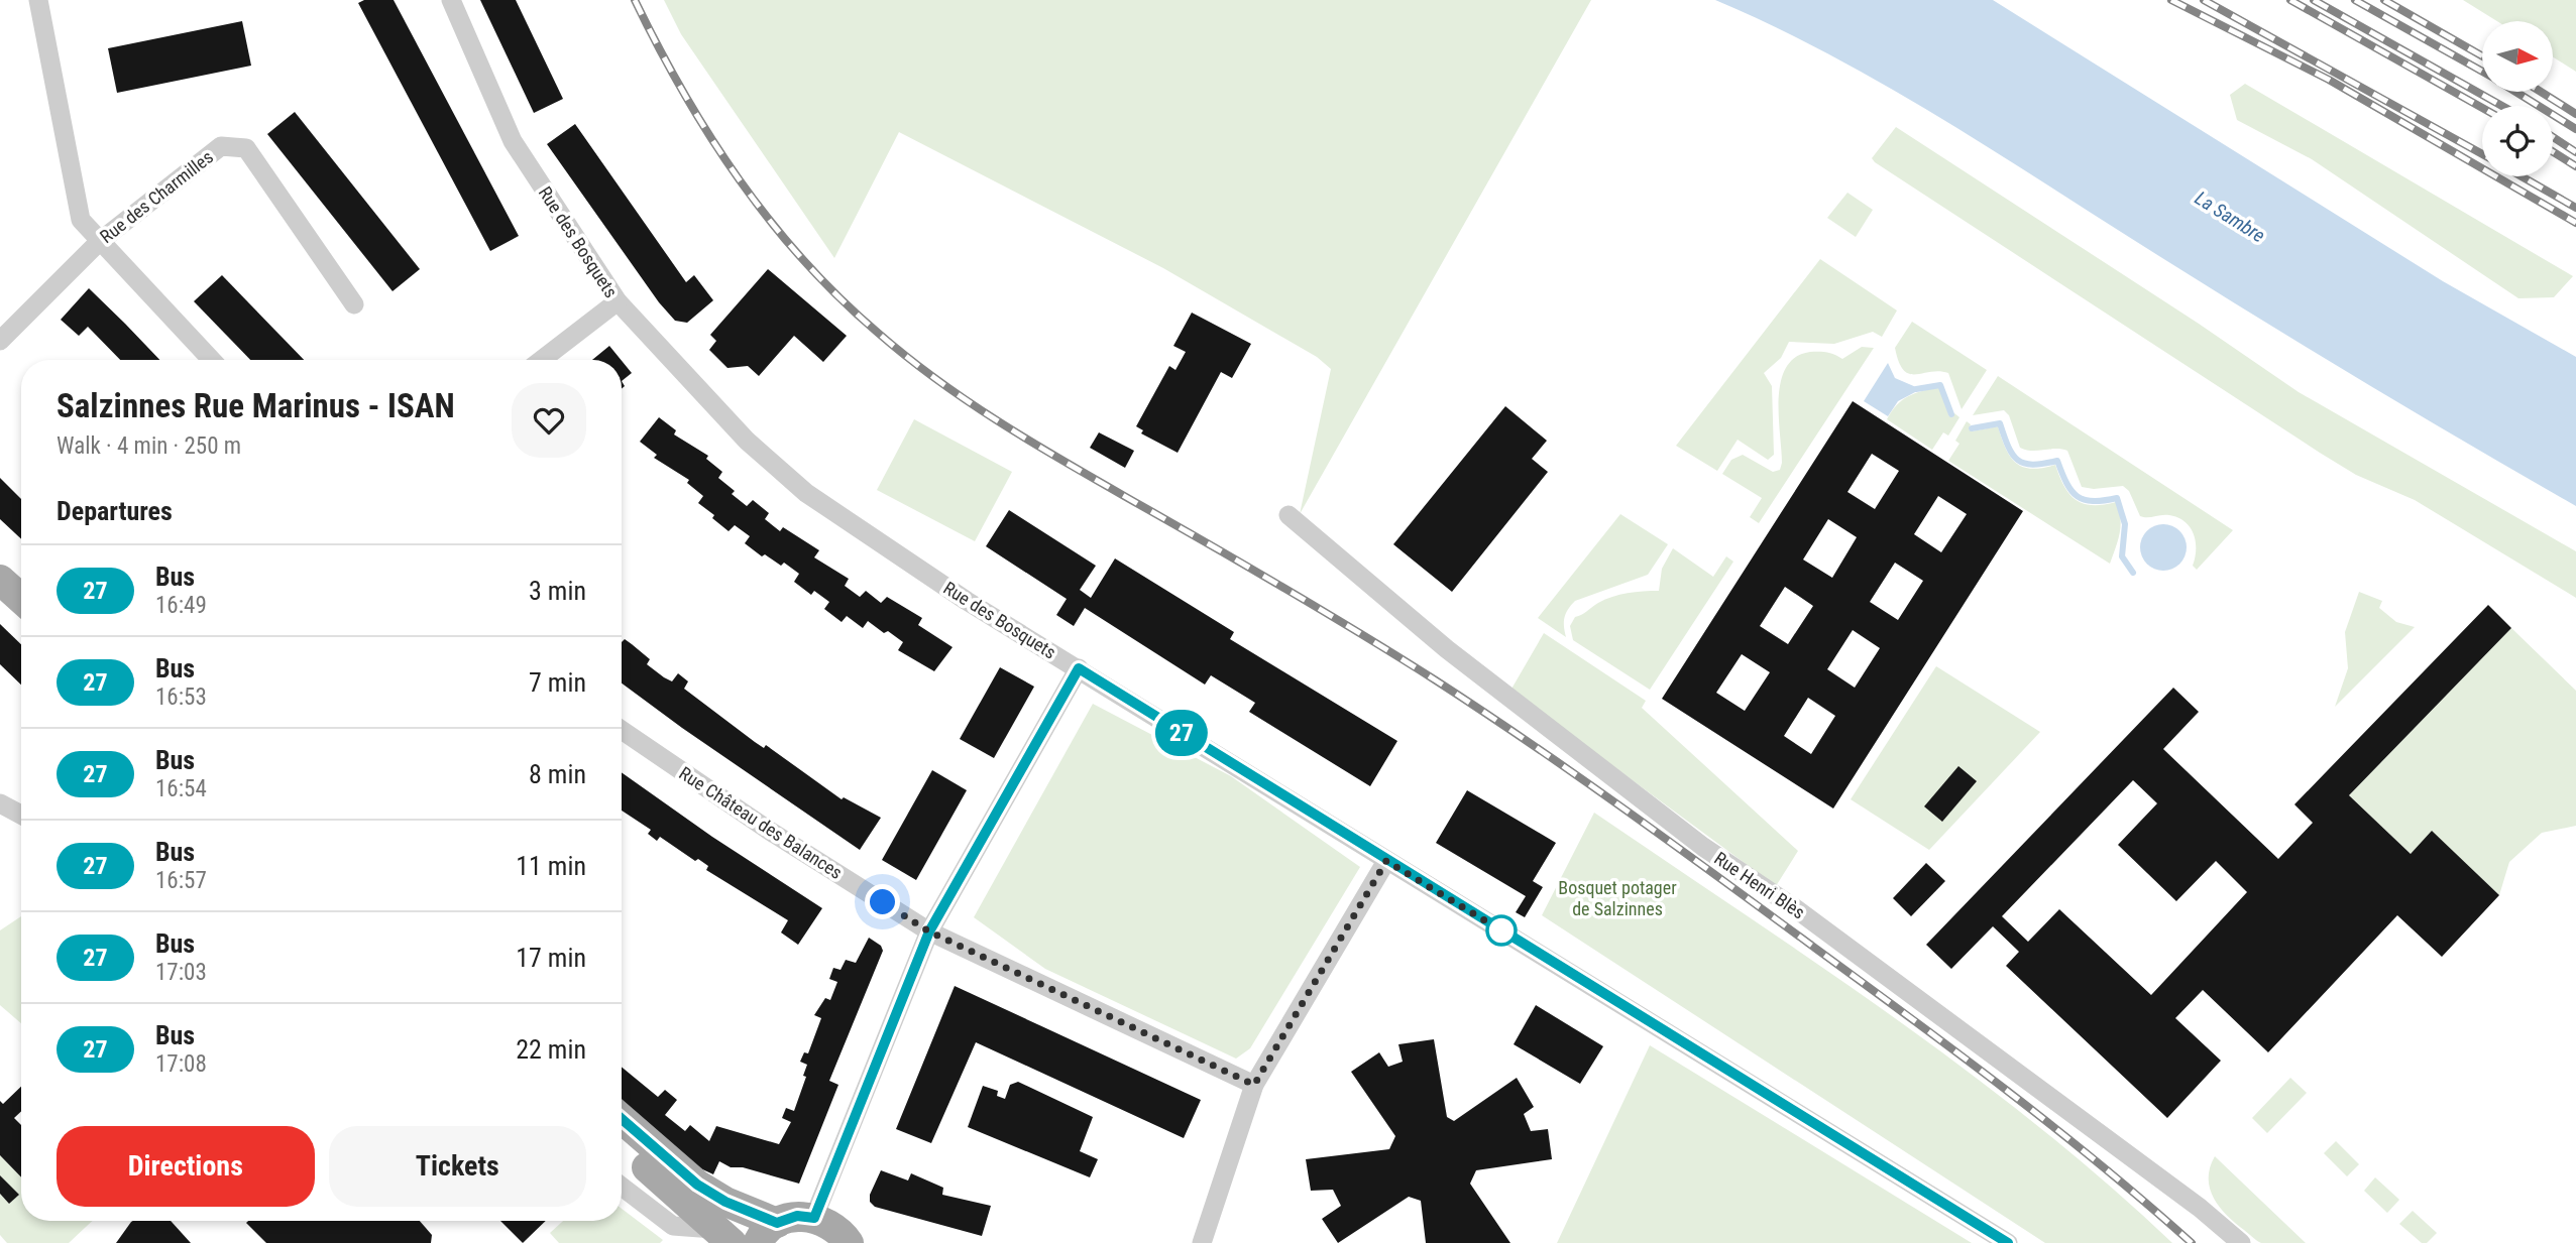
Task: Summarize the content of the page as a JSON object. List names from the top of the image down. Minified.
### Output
{"streets":{"street":["Rue des Charmilles","Rue des Bosquets","Rue Château des Balances","Rue Henri Blès"]},"water":["La Sambre"],"parks":["Bosquet potager de Salzinnes"],"lines":["bus line 27"],"north":"right","page":{"on_map":"27","heading":[["Salzinnes Rue Marinus - ISAN","Walk · 4 min · 250 m"],"Departures"],"list":[{"mark":"27","name":"Bus","note":"16:49","value":"3 min"},{"mark":"27","name":"Bus","note":"16:53","value":"7 min"},{"mark":"27","name":"Bus","note":"16:54","value":"8 min"},{"mark":"27","name":"Bus","note":"16:57","value":"11 min"},{"mark":"27","name":"Bus","note":"17:03","value":"17 min"},{"mark":"27","name":"Bus","note":"17:08","value":"22 min"}],"buttons":["Directions","Tickets"]}}
